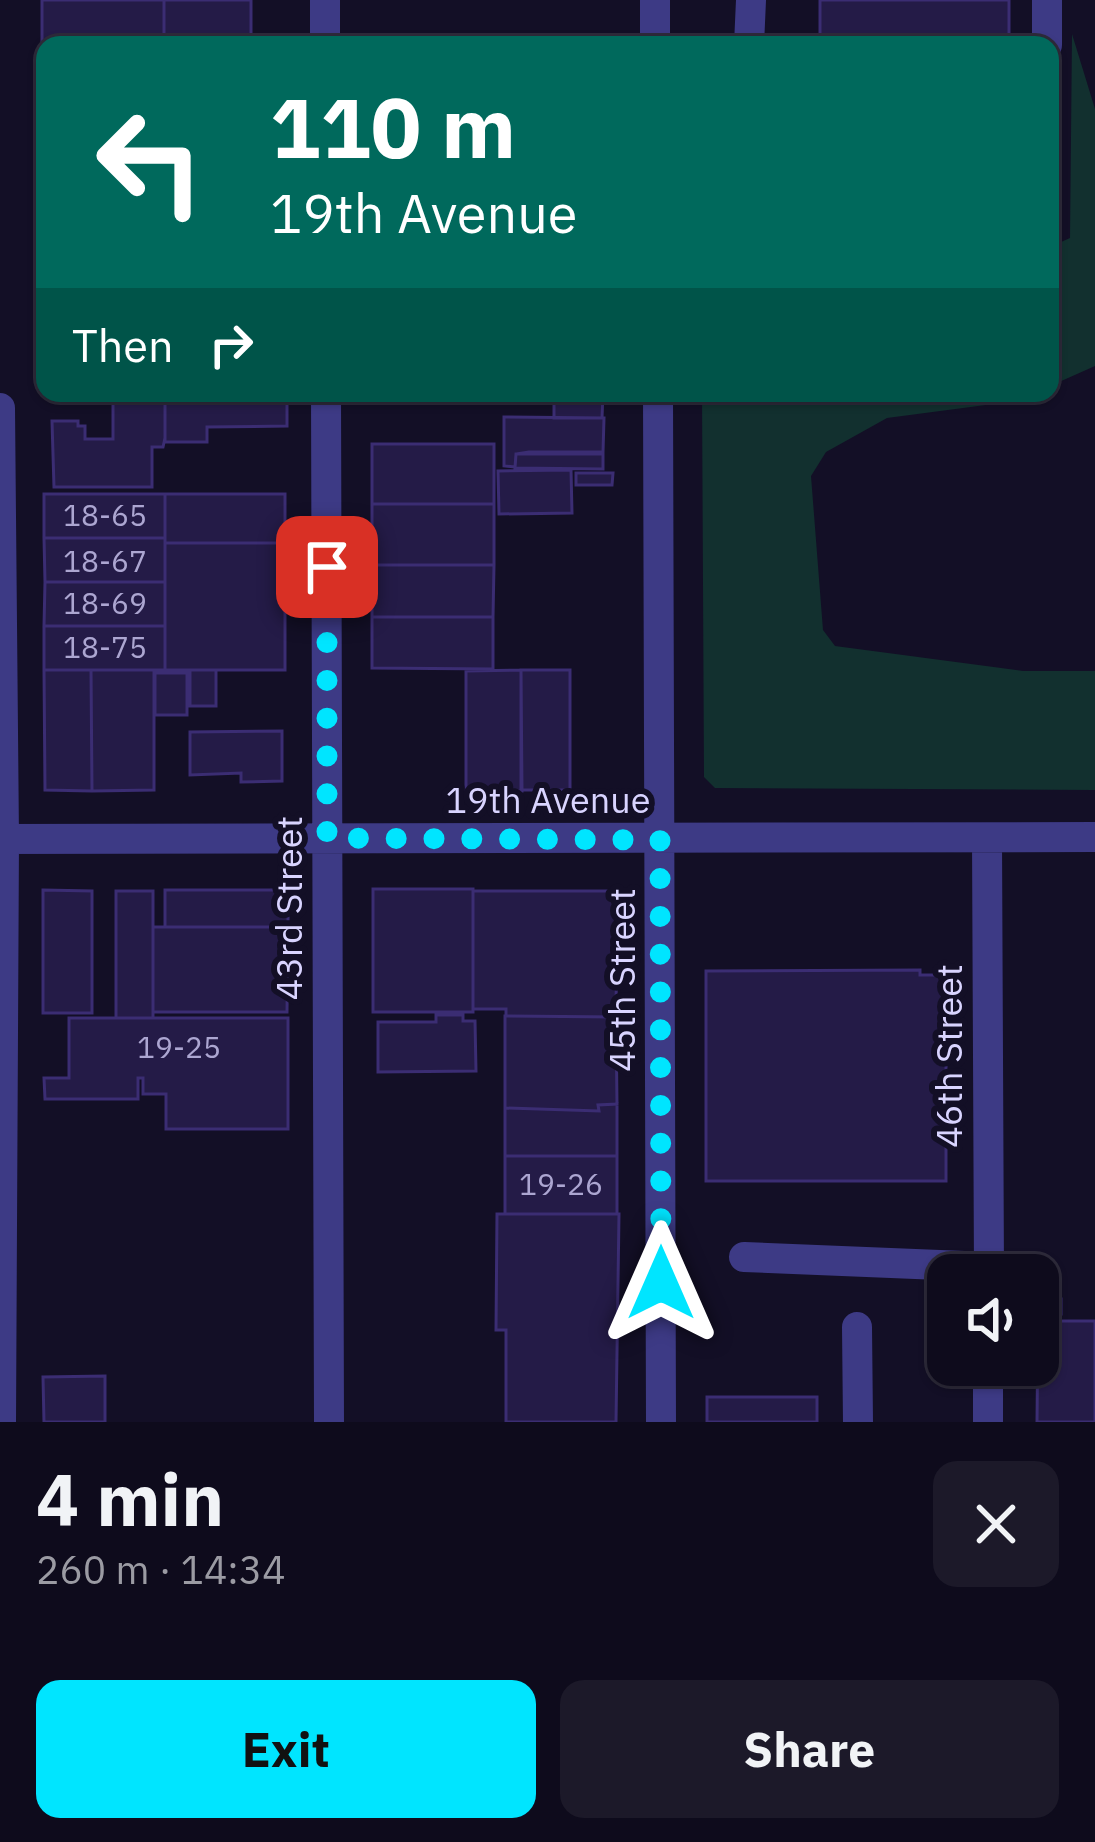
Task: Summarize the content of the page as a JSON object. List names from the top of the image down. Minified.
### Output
{"streets":{"street":["19th Avenue","43rd Street","45th Street","46th Street"]},"crossings":[["19th Avenue","43rd Street"],["19th Avenue","45th Street"],["19th Avenue","46th Street"]],"house_numbers":["18-65","18-67","18-69","18-75","19-25","19-26"],"page":{"turn":["110 m","19th Avenue"],"then":"Then","heading":["4 min","260 m · 14:34"],"buttons":["Exit","Share"]}}
